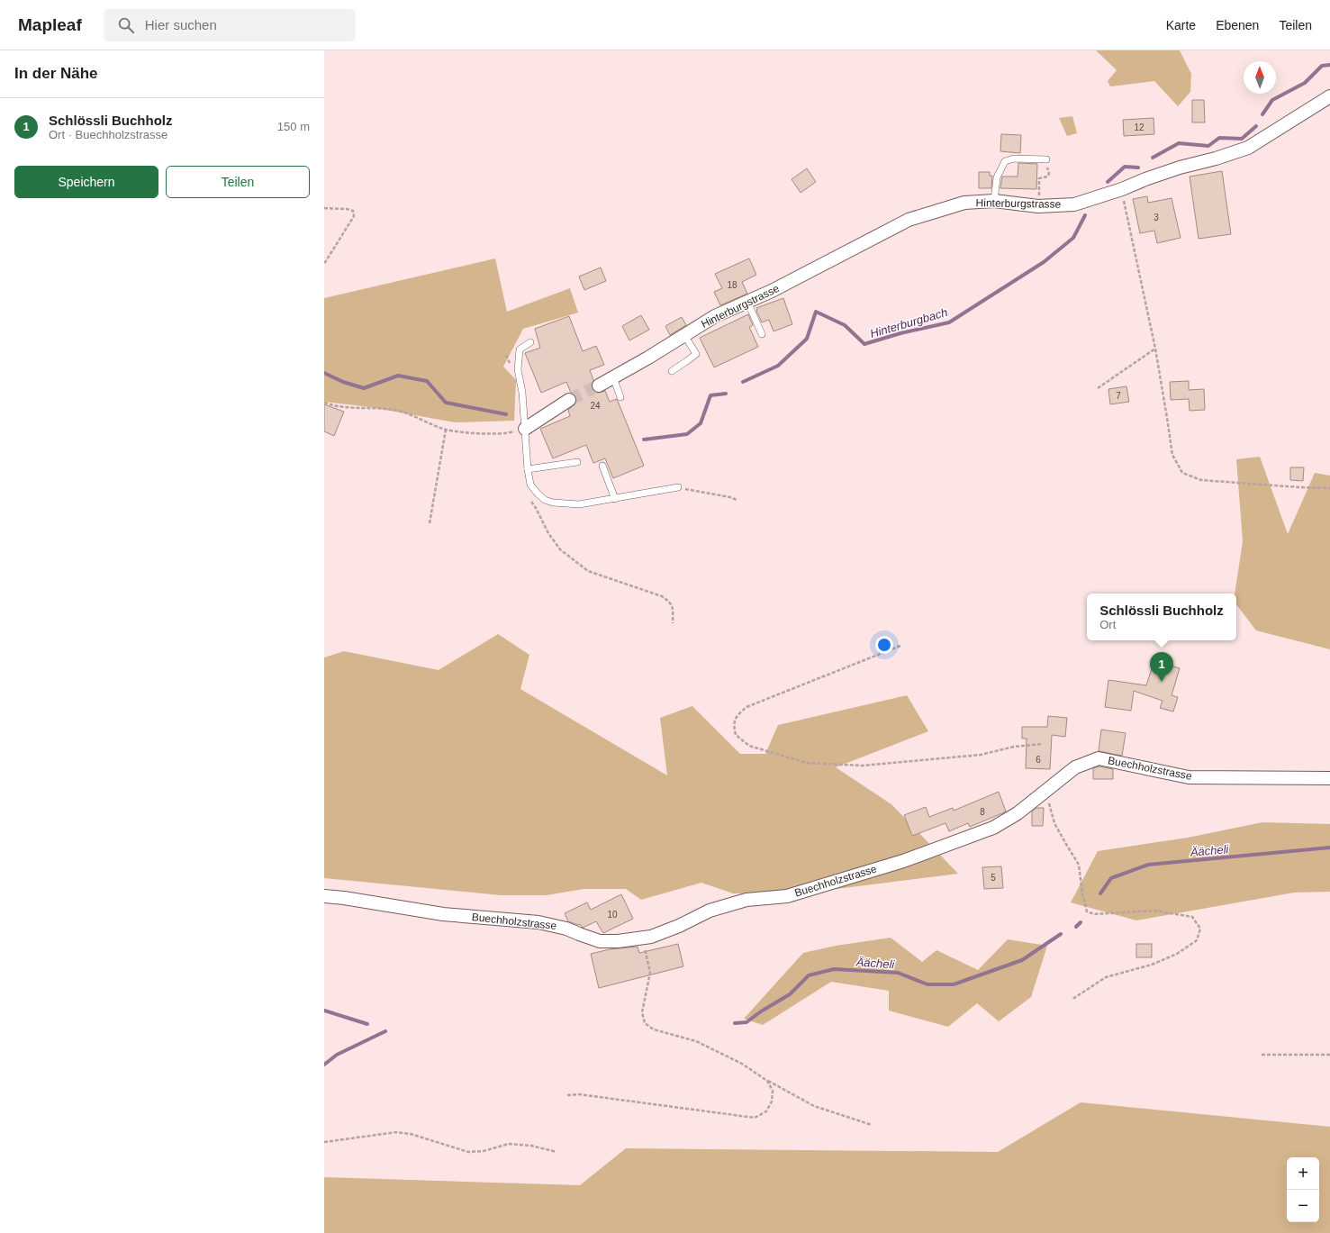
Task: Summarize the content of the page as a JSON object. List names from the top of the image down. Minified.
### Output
{"streets":{"street":["Hinterburgstrasse","Buechholzstrasse"]},"water":["Hinterburgbach","Äächeli"],"house_numbers":["12","3","18","7","24","6","8","5","10"],"north":"top","page":{"header":"Mapleaf","search":"Hier suchen","nav":["Karte","Ebenen","Teilen"],"heading":"In der Nähe","list":[{"mark":"1","name":"Schlössli Buchholz","note":"Ort · Buechholzstrasse","value":"150 m"}],"buttons":["Speichern","Teilen"],"popup":["Schlössli Buchholz","Ort"],"pins":"1","map_buttons":["+","−"]}}
